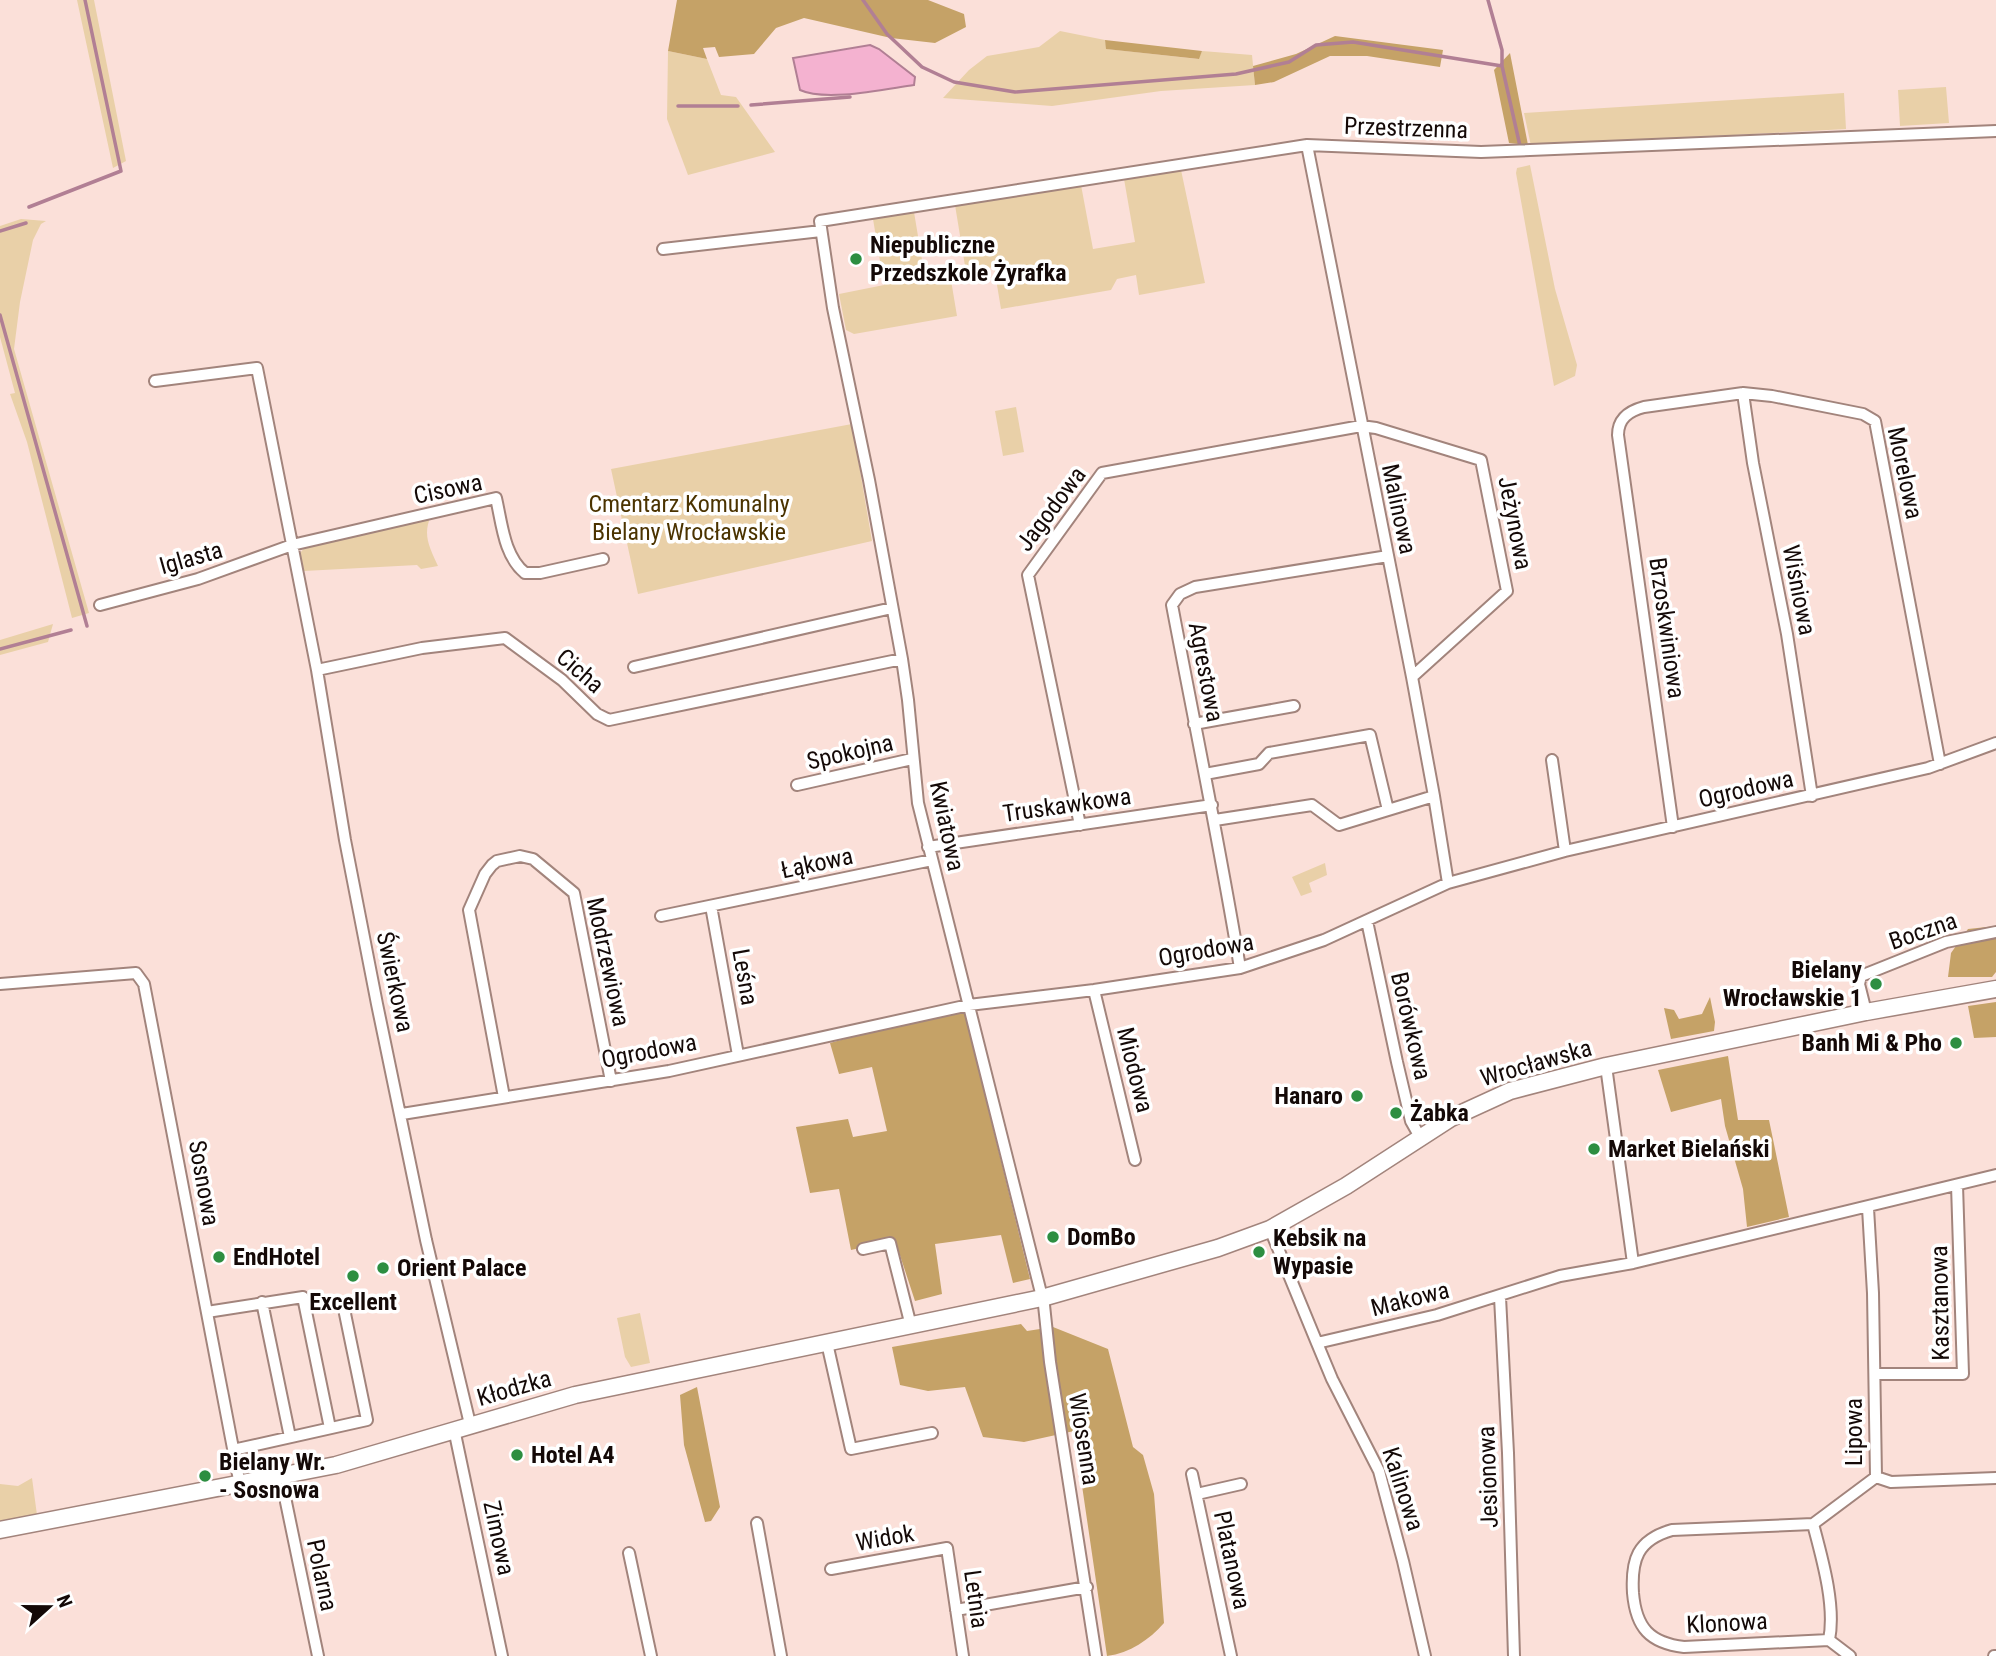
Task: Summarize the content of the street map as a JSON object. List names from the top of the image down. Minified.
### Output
{"streets":{"main road":["Wrocławska","Kłodzka"],"street":["Przestrzenna","Morelowa","Cisowa","Jagodowa","Malinowa","Jeżynowa","Iglasta","Wiśniowa","Brzoskwiniowa","Cicha","Agrestowa","Spokojna","Ogrodowa","Truskawkowa","Kwiatowa","Łąkowa","Boczna","Modrzewiowa","Leśna","Świerkowa","Borówkowa","Miodowa","Sosnowa","Makowa","Kasztanowa","Lipowa","Wiosenna","Jesionowa","Kalinowa","Zimowa","Widok","Platanowa","Polarna","Letnia","Klonowa"]},"crossings":[["Przestrzenna","Malinowa"],["Przestrzenna","Kwiatowa"],["Morelowa","Wiśniowa"],["Morelowa","Brzoskwiniowa"],["Morelowa","Ogrodowa"],["Cisowa","Iglasta"],["Cisowa","Świerkowa"],["Jagodowa","Malinowa"],["Jagodowa","Jeżynowa"],["Jagodowa","Truskawkowa"],["Malinowa","Jeżynowa"],["Malinowa","Agrestowa"],["Malinowa","Ogrodowa"],["Iglasta","Świerkowa"],["Wiśniowa","Ogrodowa"],["Brzoskwiniowa","Ogrodowa"],["Cicha","Kwiatowa"],["Cicha","Świerkowa"],["Agrestowa","Ogrodowa"],["Agrestowa","Truskawkowa"],["Spokojna","Kwiatowa"],["Ogrodowa","Kwiatowa"],["Ogrodowa","Modrzewiowa"],["Ogrodowa","Leśna"],["Ogrodowa","Świerkowa"],["Ogrodowa","Borówkowa"],["Ogrodowa","Miodowa"],["Truskawkowa","Kwiatowa"],["Kwiatowa","Łąkowa"],["Kwiatowa","Wrocławska"],["Kwiatowa","Kłodzka"],["Kwiatowa","Wiosenna"],["Łąkowa","Leśna"],["Boczna","Wrocławska"],["Świerkowa","Kłodzka"],["Świerkowa","Zimowa"],["Borówkowa","Wrocławska"],["Wrocławska","Kłodzka"],["Wrocławska","Wiosenna"],["Sosnowa","Kłodzka"],["Makowa","Kasztanowa"],["Makowa","Lipowa"],["Makowa","Jesionowa"],["Makowa","Kalinowa"],["Kasztanowa","Lipowa"],["Kłodzka","Wiosenna"],["Kłodzka","Zimowa"],["Lipowa","Klonowa"],["Widok","Letnia"]],"parks":["Cmentarz Komunalny Bielany Wrocławskie"],"places":["Niepubliczne Przedszkole Żyrafka","Bielany Wrocławskie 1","Banh Mi & Pho","Hanaro","Żabka","Market Bielański","DomBo","Kebsik na Wypasie","EndHotel","Orient Palace","Excellent","Hotel A4","Bielany Wr. - Sosnowa"],"north":"right"}
